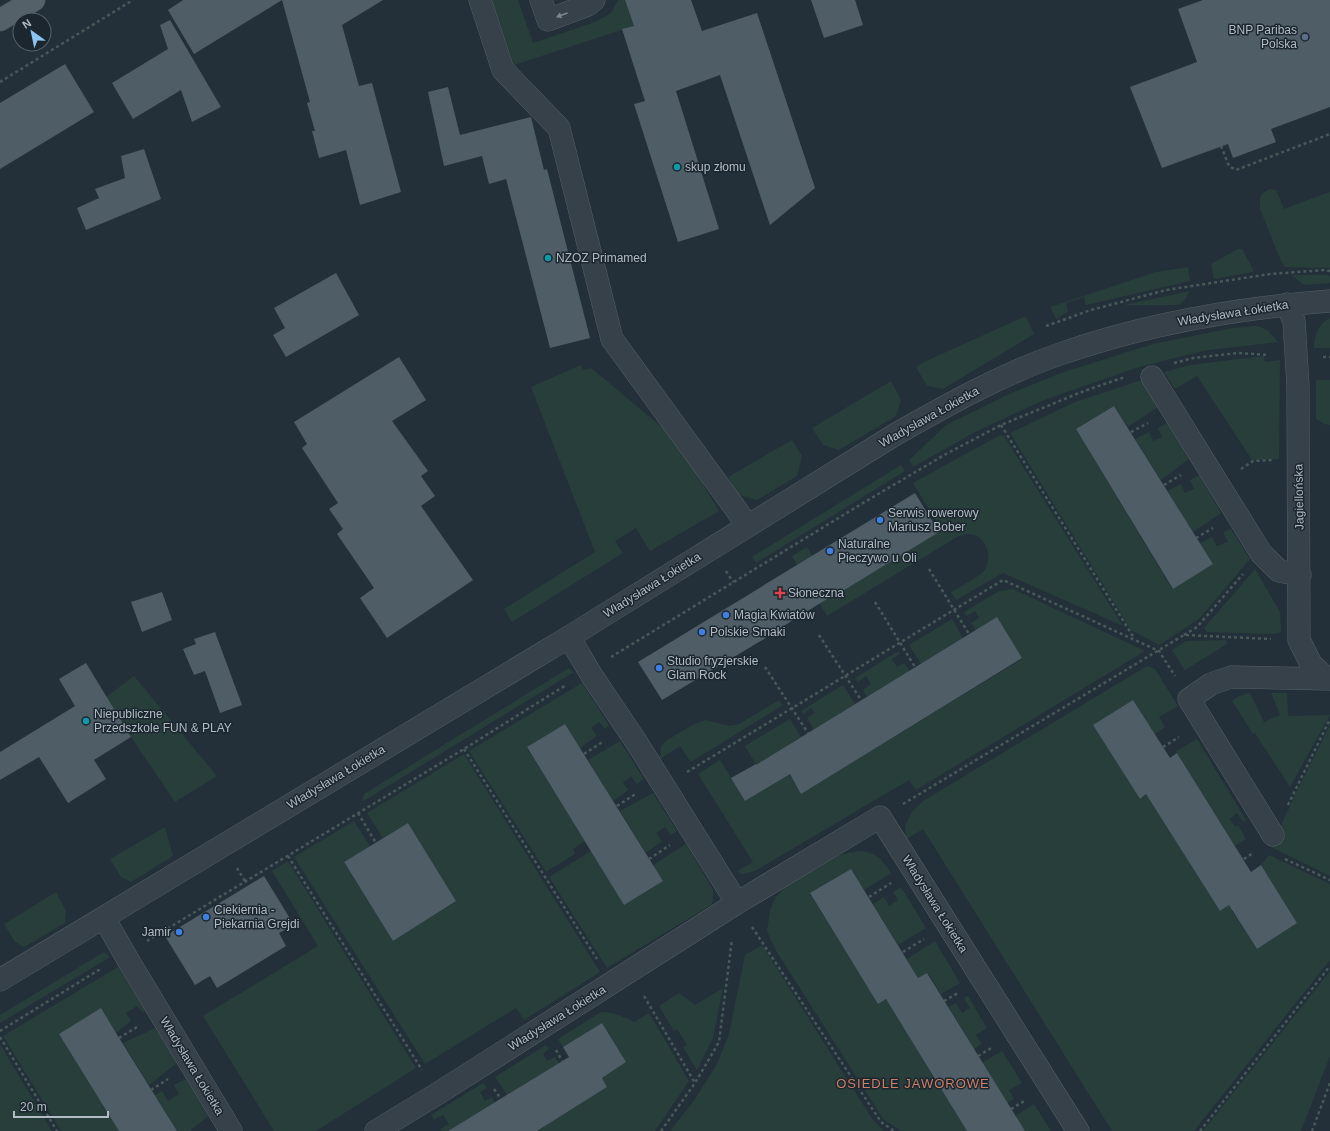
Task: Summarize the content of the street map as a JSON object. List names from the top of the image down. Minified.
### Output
{"streets":{"street":["Władysława Łokietka","Jagiellońska"]},"crossings":[["Władysława Łokietka","Jagiellońska"]],"districts":["OSIEDLE JAWOROWE"],"places":{"other":["BNP Paribas Polska","skup złomu","NZOZ Primamed","Serwis rowerowy Mariusz Bober","Naturalne Pieczywo u Oli","Magia Kwiatów","Polskie Smaki","Studio fryzjerskie Glam Rock","Niepubliczne Przedszkole FUN & PLAY","Ciekiernia - Piekarnia Grejdi","Jamir"],"health":["Słoneczna"]},"scale_bar":"20 m","north":"top left"}
